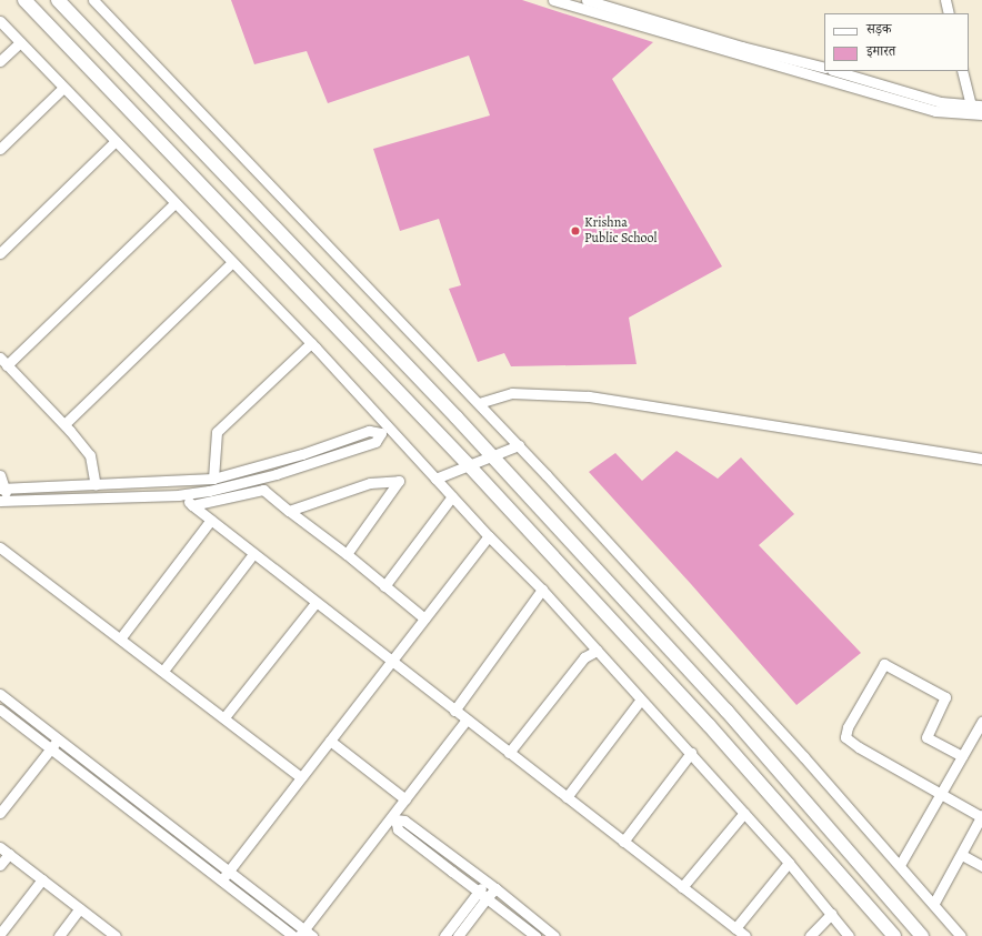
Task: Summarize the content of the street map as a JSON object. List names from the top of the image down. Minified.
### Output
{"places":["Krishna Public School"],"legend":["सड़क","इमारत"]}
